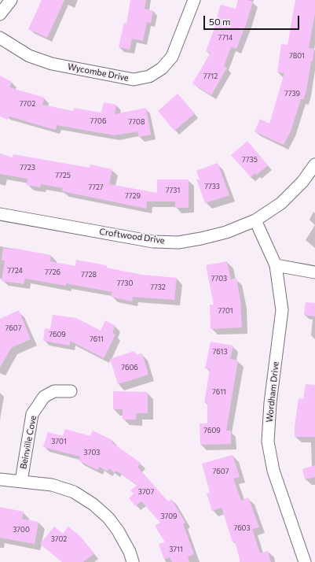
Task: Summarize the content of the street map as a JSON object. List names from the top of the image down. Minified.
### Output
{"streets":{"street":["Wycombe Drive","Croftwood Drive","Wordham Drive","Beinville Cove"]},"crossings":[["Croftwood Drive","Wordham Drive"]],"house_numbers":["7714","7801","7712","7739","7702","7706","7708","7735","7723","7725","7733","7727","7731","7729","7724","7726","7728","7703","7730","7732","7701","7607","7609","7611","7613","7606","7611","7609","3701","3703","7607","3707","3709","7603","3700","3702","3711"],"scale_bar":"50 m"}
